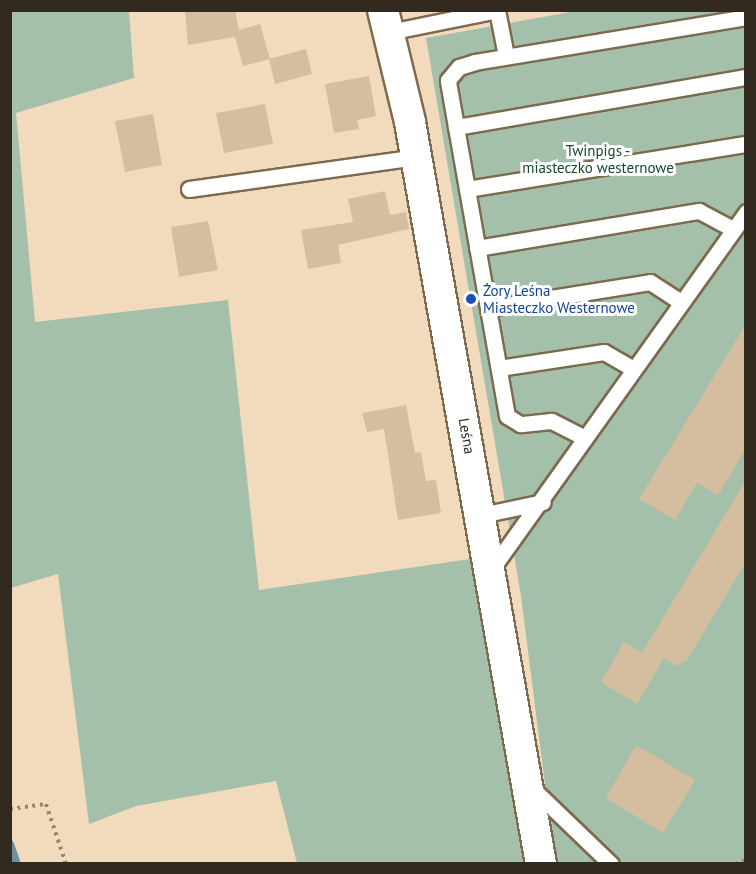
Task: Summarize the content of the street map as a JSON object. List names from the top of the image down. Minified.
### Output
{"streets":{"street":["Leśna"]},"parks":["Twinpigs - miasteczko westernowe"],"places":["Żory Leśna Miasteczko Westernowe"]}
